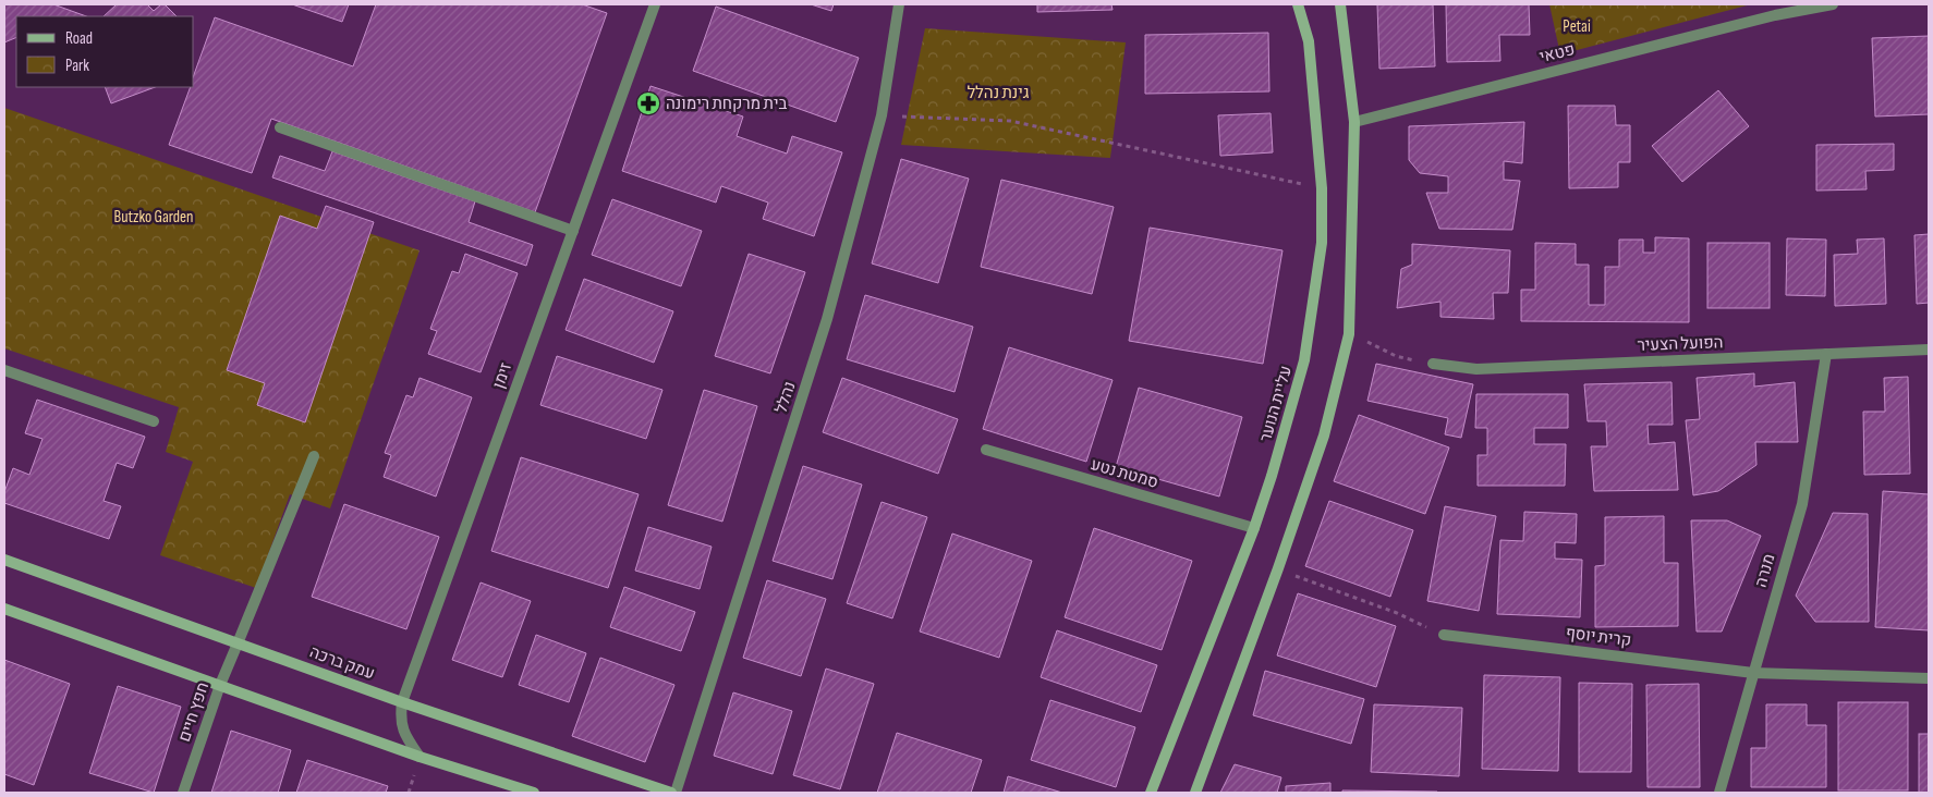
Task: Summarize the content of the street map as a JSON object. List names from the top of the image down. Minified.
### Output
{"streets":{"street":["פטאי","הפועל הצעיר","זימן","נהלל","עליית הנוער","סמטת נטע","מנרה","קרית יוסף","עמק ברכה","חפץ חיים"]},"crossings":[["הפועל הצעיר","מנרה"],["זימן","עמק ברכה"],["עליית הנוער","סמטת נטע"],["מנרה","קרית יוסף"],["עמק ברכה","חפץ חיים"]],"parks":["Petai","גינת נהלל","Butzko Garden"],"places":{"pharmacy":["בית מרקחת רימונה"]},"legend":["Road","Park"]}
